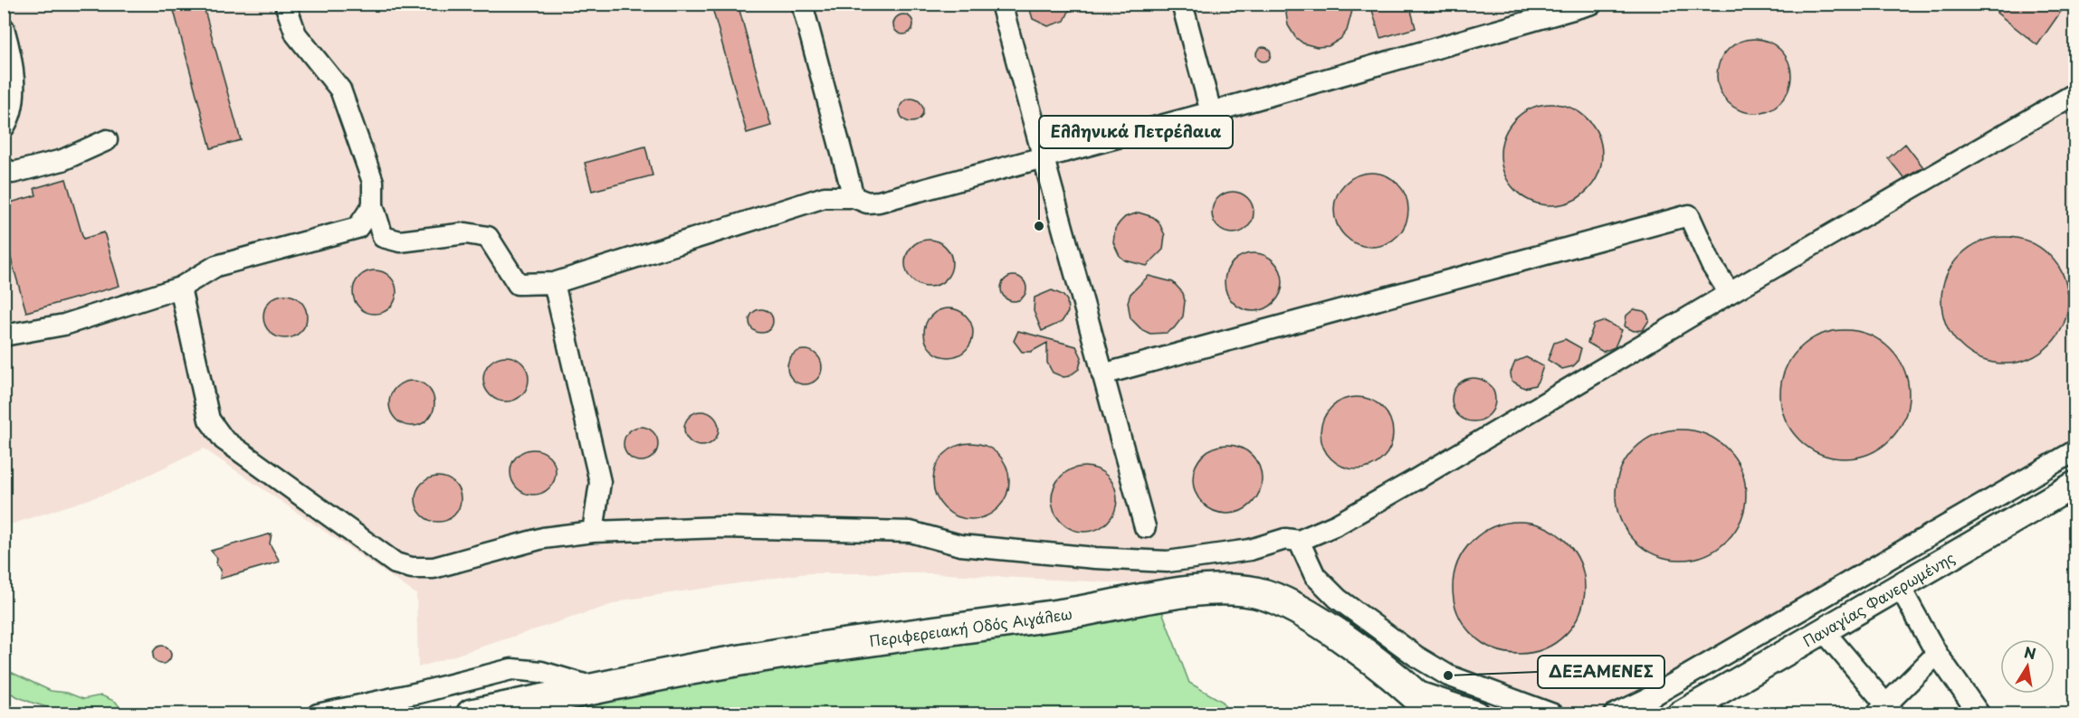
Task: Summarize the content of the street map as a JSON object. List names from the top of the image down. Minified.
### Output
{"streets":{"highway":["Περιφερειακή Οδός Αιγάλεω"],"main road":["Παναγίας Φανερωμένης"]},"places":["Ελληνικά Πετρέλαια","ΔΕΞΑΜΕΝΕΣ"],"north":"top"}
